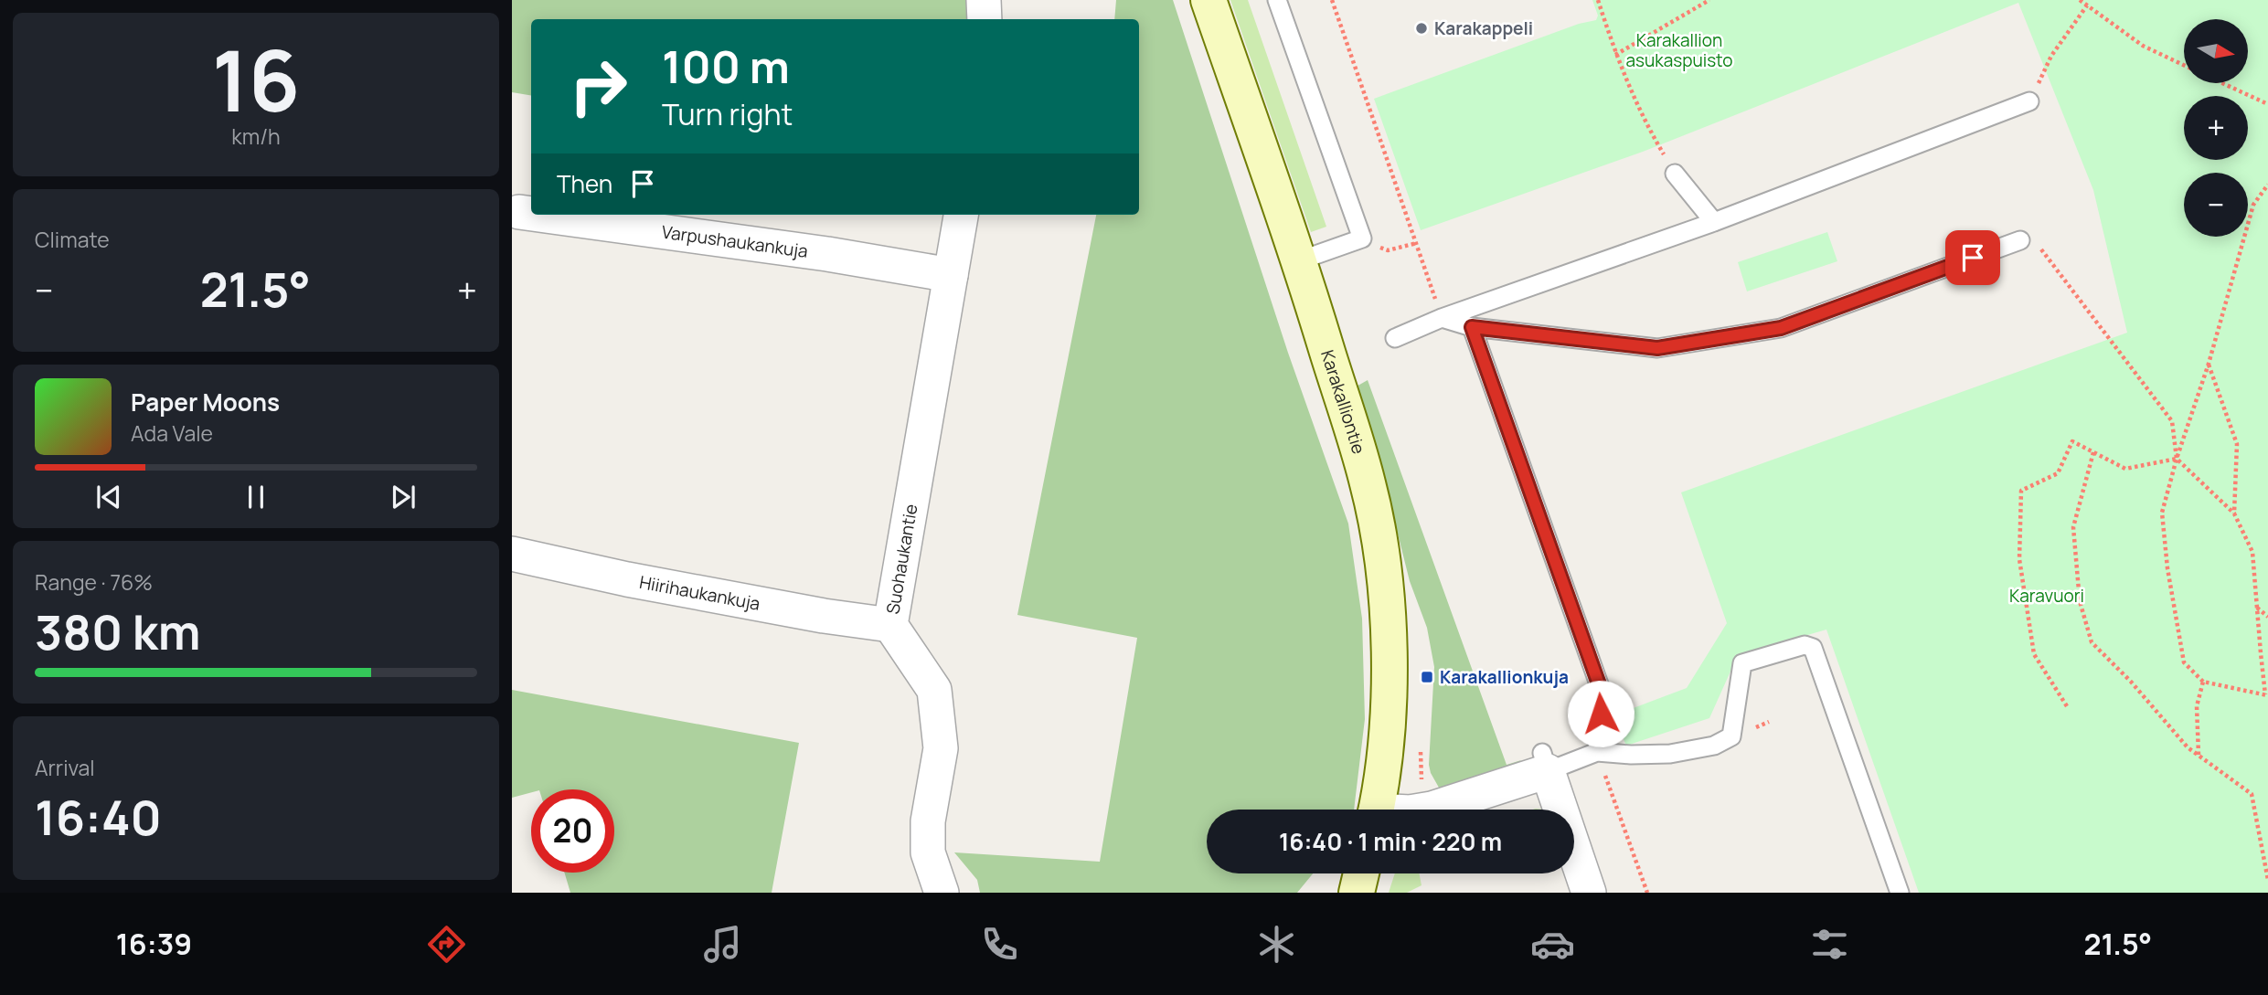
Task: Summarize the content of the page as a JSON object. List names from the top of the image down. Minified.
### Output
{"streets":{"street":["Varpushaukankuja","Karakalliontie","Suohaukantie","Hiirihaukankuja"]},"crossings":[["Varpushaukankuja","Suohaukantie"],["Suohaukantie","Hiirihaukankuja"]],"parks":["Karakallion asukaspuisto","Karavuori"],"places":{"other":["Karakappeli"],"transit":["Karakallionkuja"]},"north":"right","page":{"tile":[["16","km/h"],"Climate",["Range · 76%","380 km"],["Arrival","16:40"]],"map_buttons":["+","−"],"turn":["100 m","Turn right"],"then":"Then","heat":["−","21.5°","+"],"song":["Paper Moons","Ada Vale"],"limit":"20","trip":"16:40 · 1 min · 220 m","tabs":["16:39","21.5°"]}}
